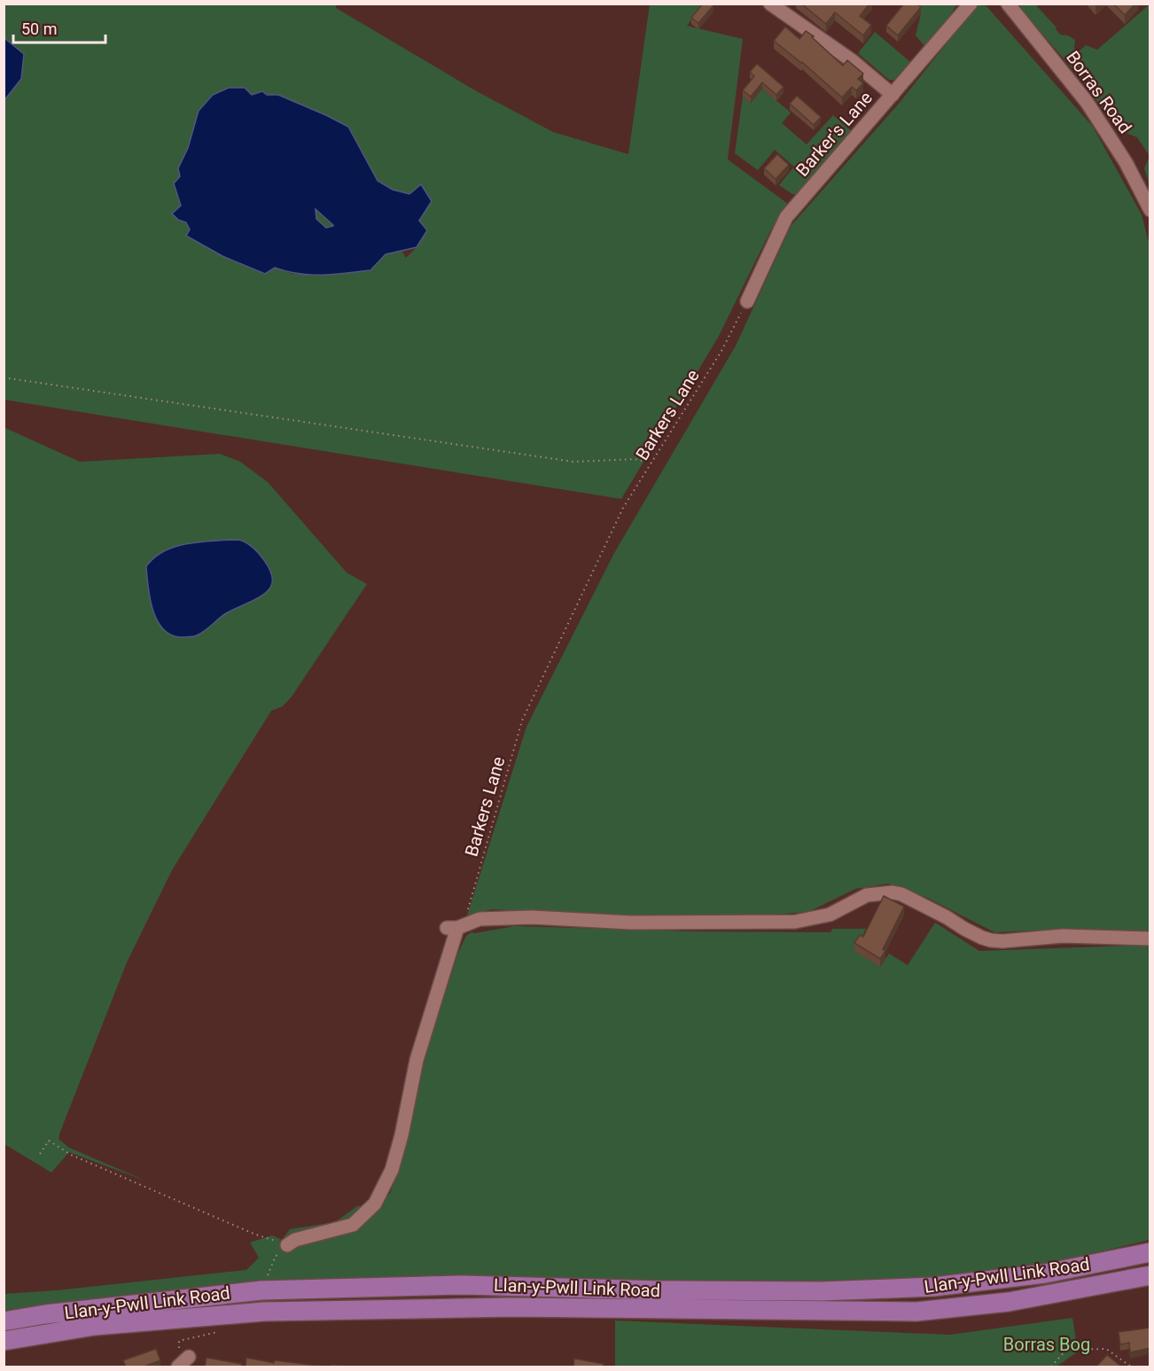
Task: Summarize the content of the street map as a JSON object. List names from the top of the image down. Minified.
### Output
{"streets":{"highway":["Llan-y-Pwll Link Road"],"street":["Borras Road","Barker's Lane"],"path":["Barkers Lane"]},"crossings":[["Barker's Lane","Barkers Lane"]],"parks":["Borras Bog"],"scale_bar":"50 m"}
